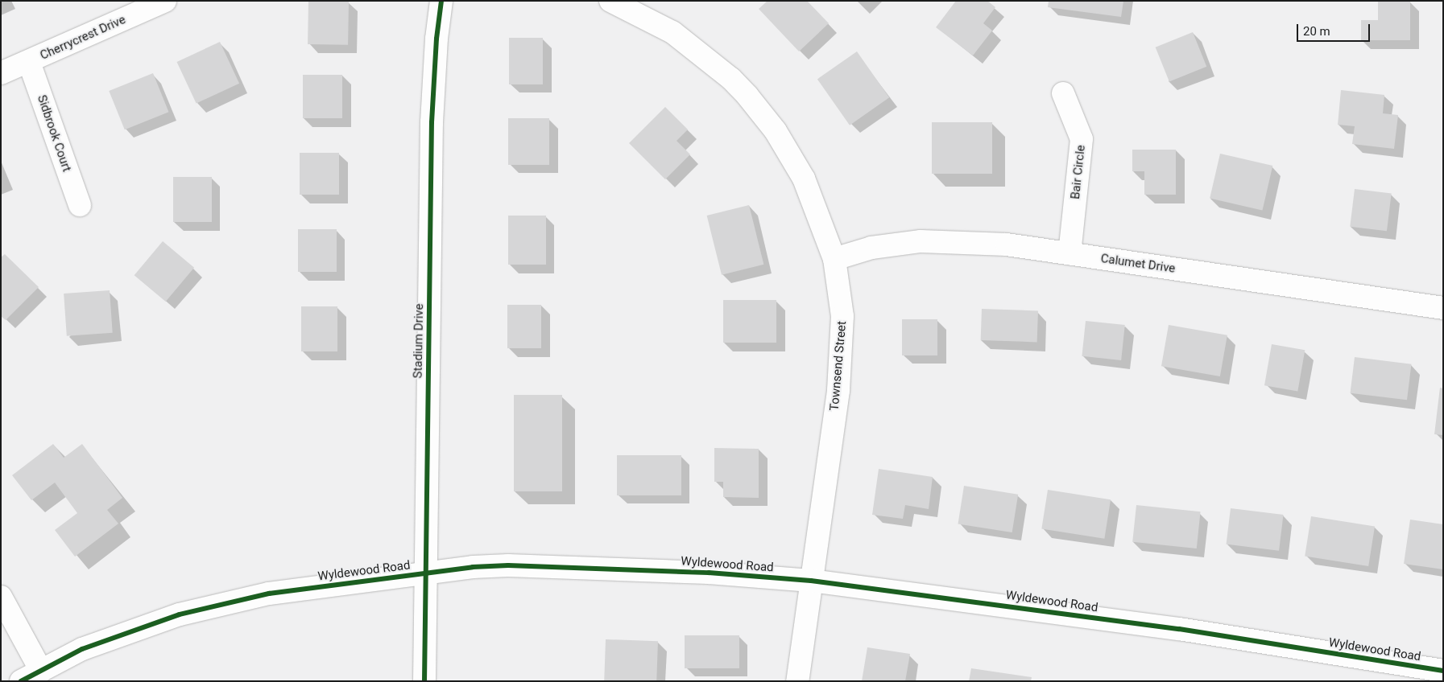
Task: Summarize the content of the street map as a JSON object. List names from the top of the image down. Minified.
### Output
{"streets":{"street":["Cherrycrest Drive","Sidbrook Court","Bair Circle","Calumet Drive","Stadium Drive","Townsend Street","Wyldewood Road"]},"crossings":[["Cherrycrest Drive","Sidbrook Court"],["Bair Circle","Calumet Drive"],["Calumet Drive","Townsend Street"],["Stadium Drive","Wyldewood Road"],["Townsend Street","Wyldewood Road"]],"scale_bar":"20 m"}
